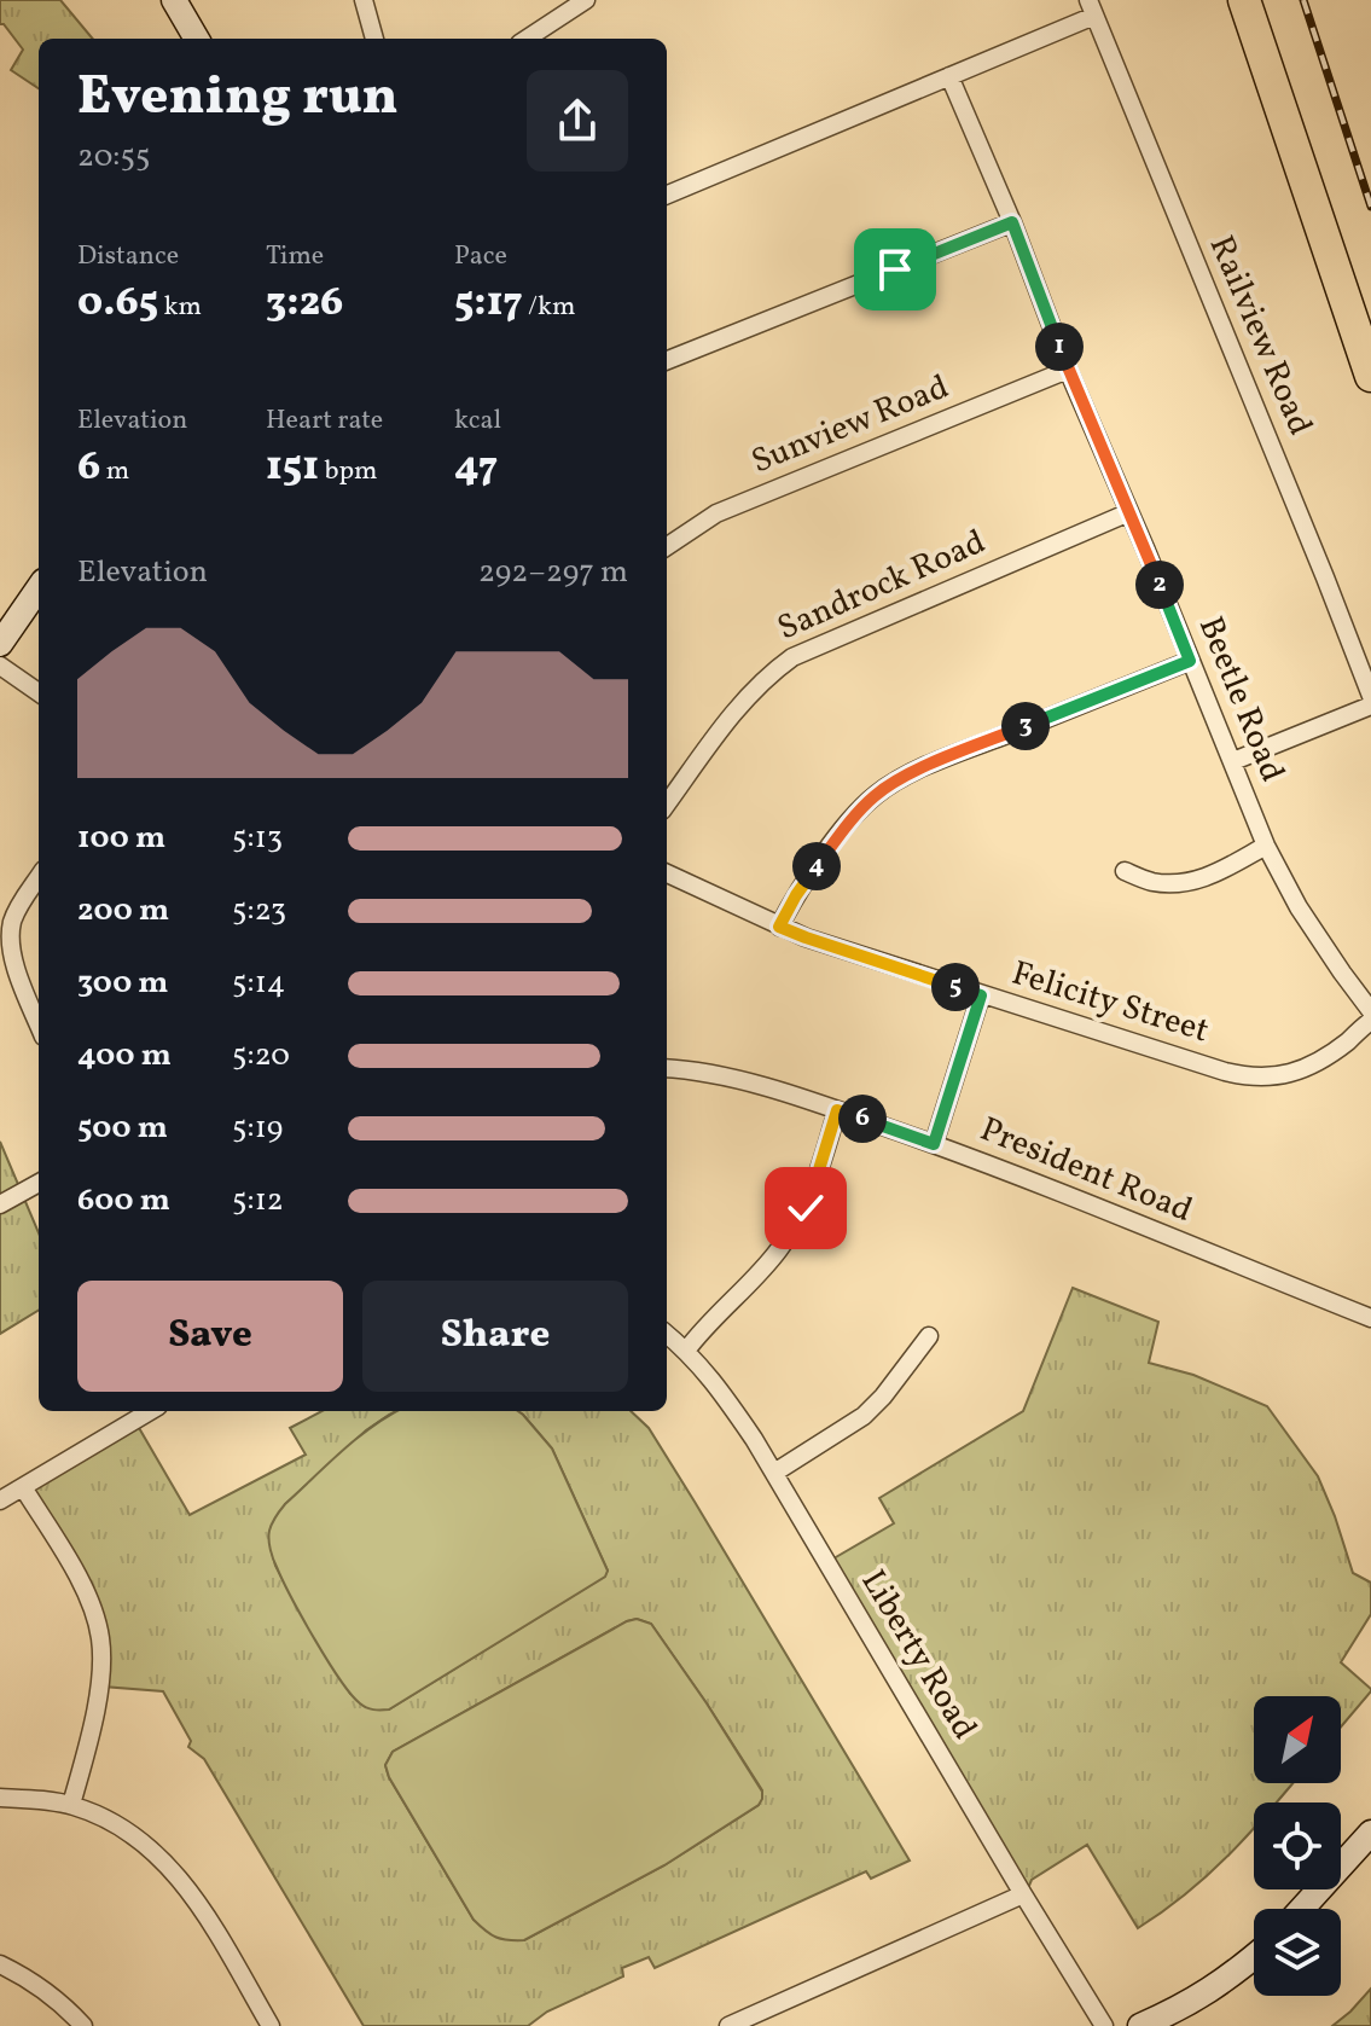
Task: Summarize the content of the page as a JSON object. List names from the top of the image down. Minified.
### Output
{"streets":{"street":["Railview Road","Sunview Road","Sandrock Road","Beetle Road","Felicity Street","President Road","Liberty Road"]},"crossings":[["Sunview Road","Beetle Road"],["Sandrock Road","Beetle Road"]],"north":"top right","page":{"heading":["Evening run","20:55"],"stats":[["Distance","0.65 km"],["Time","3:26"],["Pace","5:17 /km"],["Elevation","6 m"],["Heart rate","151 bpm"],["kcal","47"]],"pins":["1","2","3","4","5","6"],"chart":["Elevation","292–297 m"],"list":[{"name":"100 m","note":"5:13"},{"name":"200 m","note":"5:23"},{"name":"300 m","note":"5:14"},{"name":"400 m","note":"5:20"},{"name":"500 m","note":"5:19"},{"name":"600 m","note":"5:12"}],"buttons":["Save","Share"]}}
